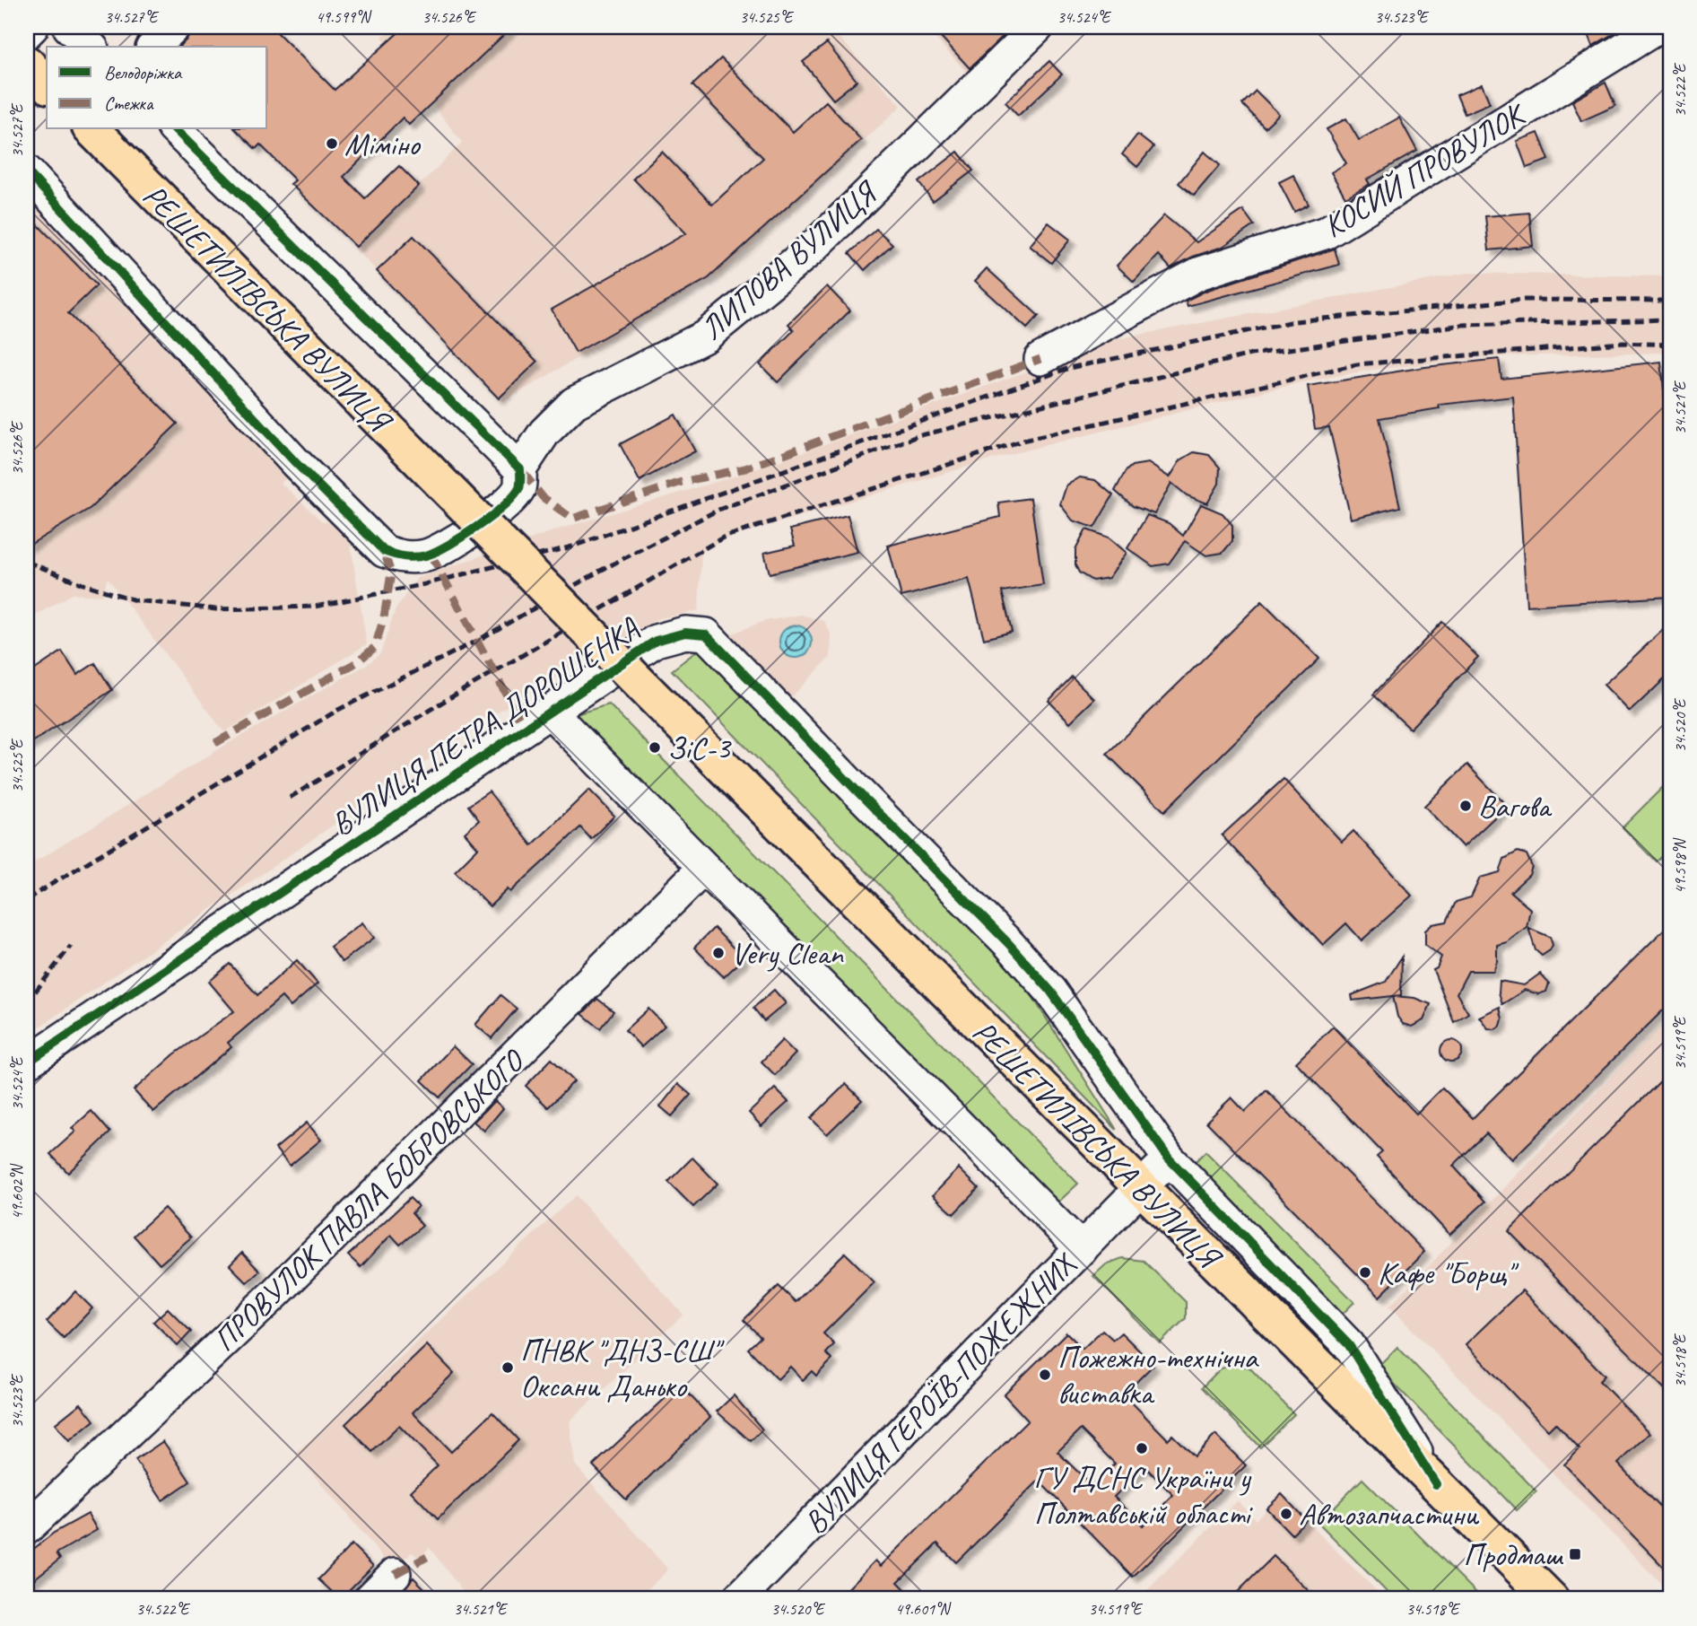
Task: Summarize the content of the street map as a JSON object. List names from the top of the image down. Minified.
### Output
{"streets":{"main road":["РЕШЕТИЛІВСЬКА ВУЛИЦЯ"],"street":["КОСИЙ ПРОВУЛОК","ЛИПОВА ВУЛИЦЯ","ВУЛИЦЯ ПЕТРА ДОРОШЕНКА","ПРОВУЛОК ПАВЛА БОБРОВСЬКОГО","ВУЛИЦЯ ГЕРОЇВ-ПОЖЕЖНИХ"]},"crossings":[["РЕШЕТИЛІВСЬКА ВУЛИЦЯ","ВУЛИЦЯ ГЕРОЇВ-ПОЖЕЖНИХ"],["ВУЛИЦЯ ПЕТРА ДОРОШЕНКА","ВУЛИЦЯ ГЕРОЇВ-ПОЖЕЖНИХ"]],"places":{"other":["Міміно","ЗіС-3","Вагова","Very Clean","Кафе \"Борщ\"","ПНВК \"ДНЗ-СШ\" Оксани Данько","Пожежно-технічна виставка","ГУ ДСНС України у Полтавській області","Автозапчастини"],"transit":["Продмаш"]},"legend":["Велодоріжка","Стежка"],"coordinates":["34.527°E","49.599°N","34.526°E","34.525°E","34.524°E","34.523°E","34.522°E","34.521°E","34.520°E","49.598°N","34.519°E","49.602°N","34.518°E","49.601°N"]}
